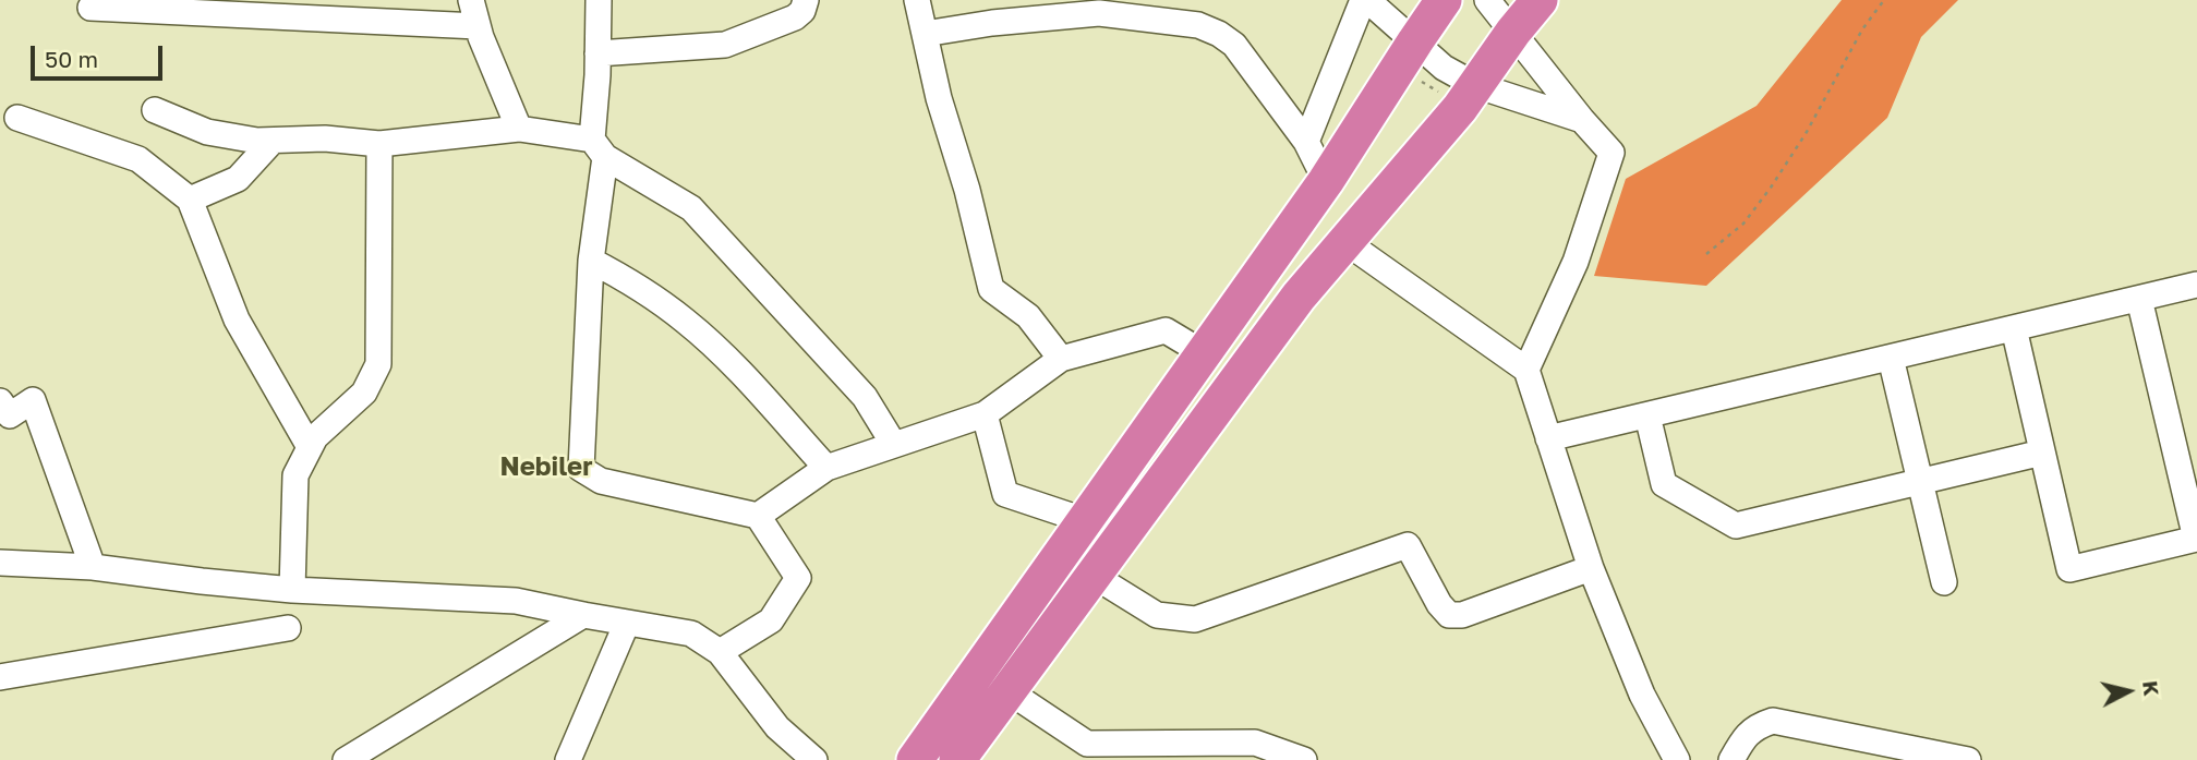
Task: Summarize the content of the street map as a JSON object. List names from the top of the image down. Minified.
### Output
{"districts":["Nebiler"],"scale_bar":"50 m","north":"right"}
